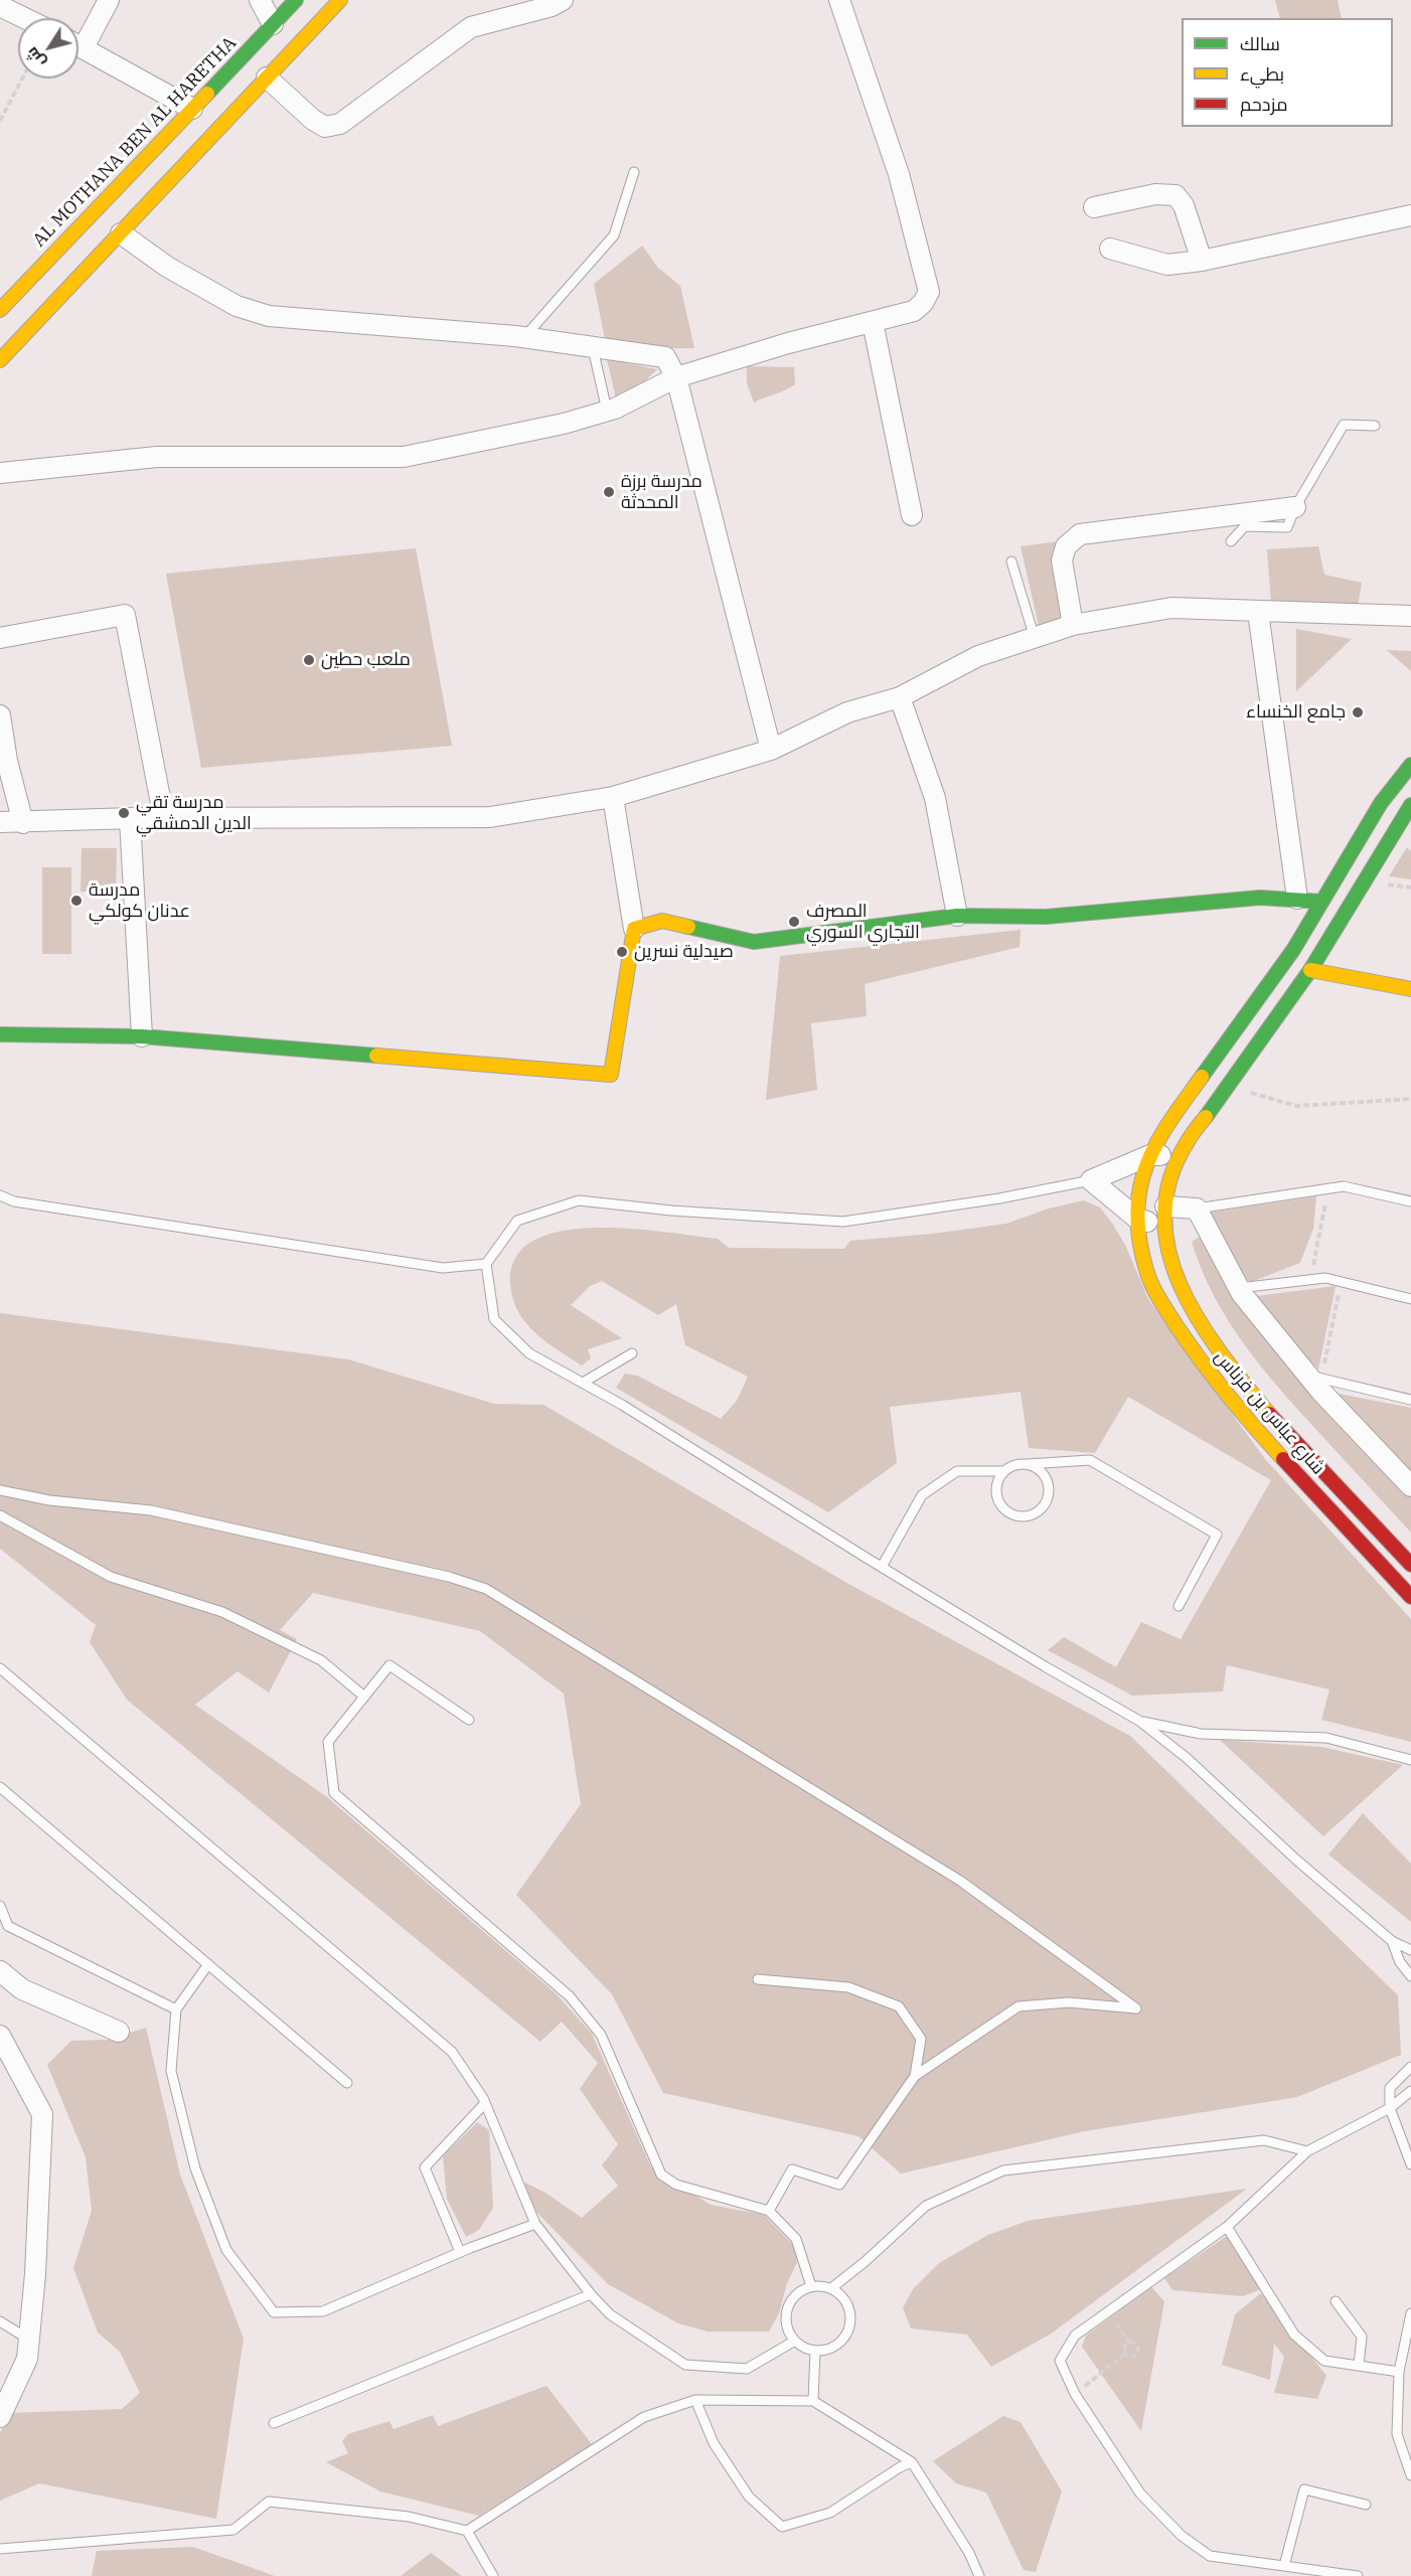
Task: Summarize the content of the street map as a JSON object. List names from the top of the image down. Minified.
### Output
{"streets":{"main road":["AL MOTHANA BEN AL HARETHA","شارع عباس بن فرناس"]},"places":["مدرسة برزة المحدثة","ملعب حطين","جامع الخنساء","مدرسة تقي الدين الدمشقي","مدرسة عدنان كولكي","المصرف التجاري السوري","صيدلية نسرين"],"legend":["سالك","بطيء","مزدحم"],"north":"bottom left"}
